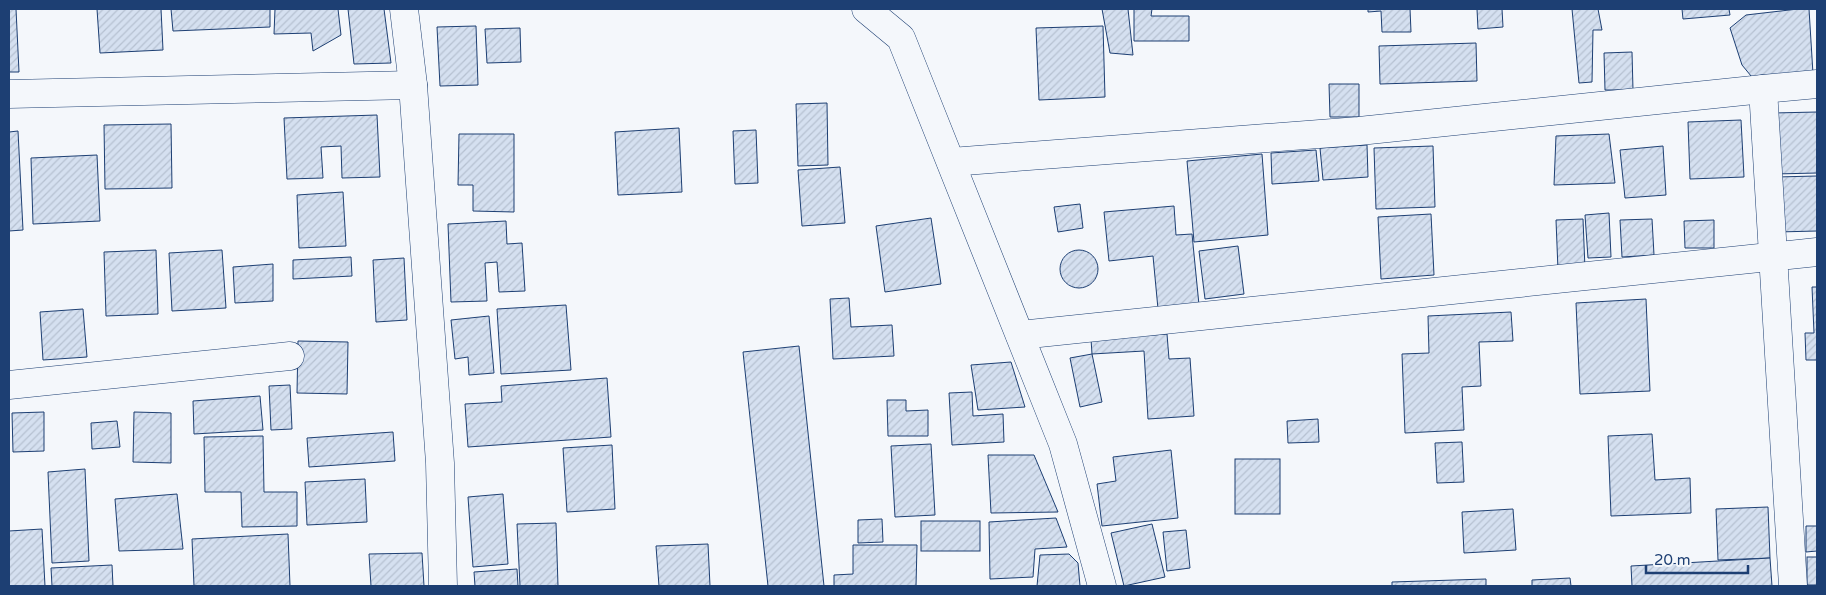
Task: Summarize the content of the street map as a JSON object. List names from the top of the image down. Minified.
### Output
{"scale_bar":"20 m"}
